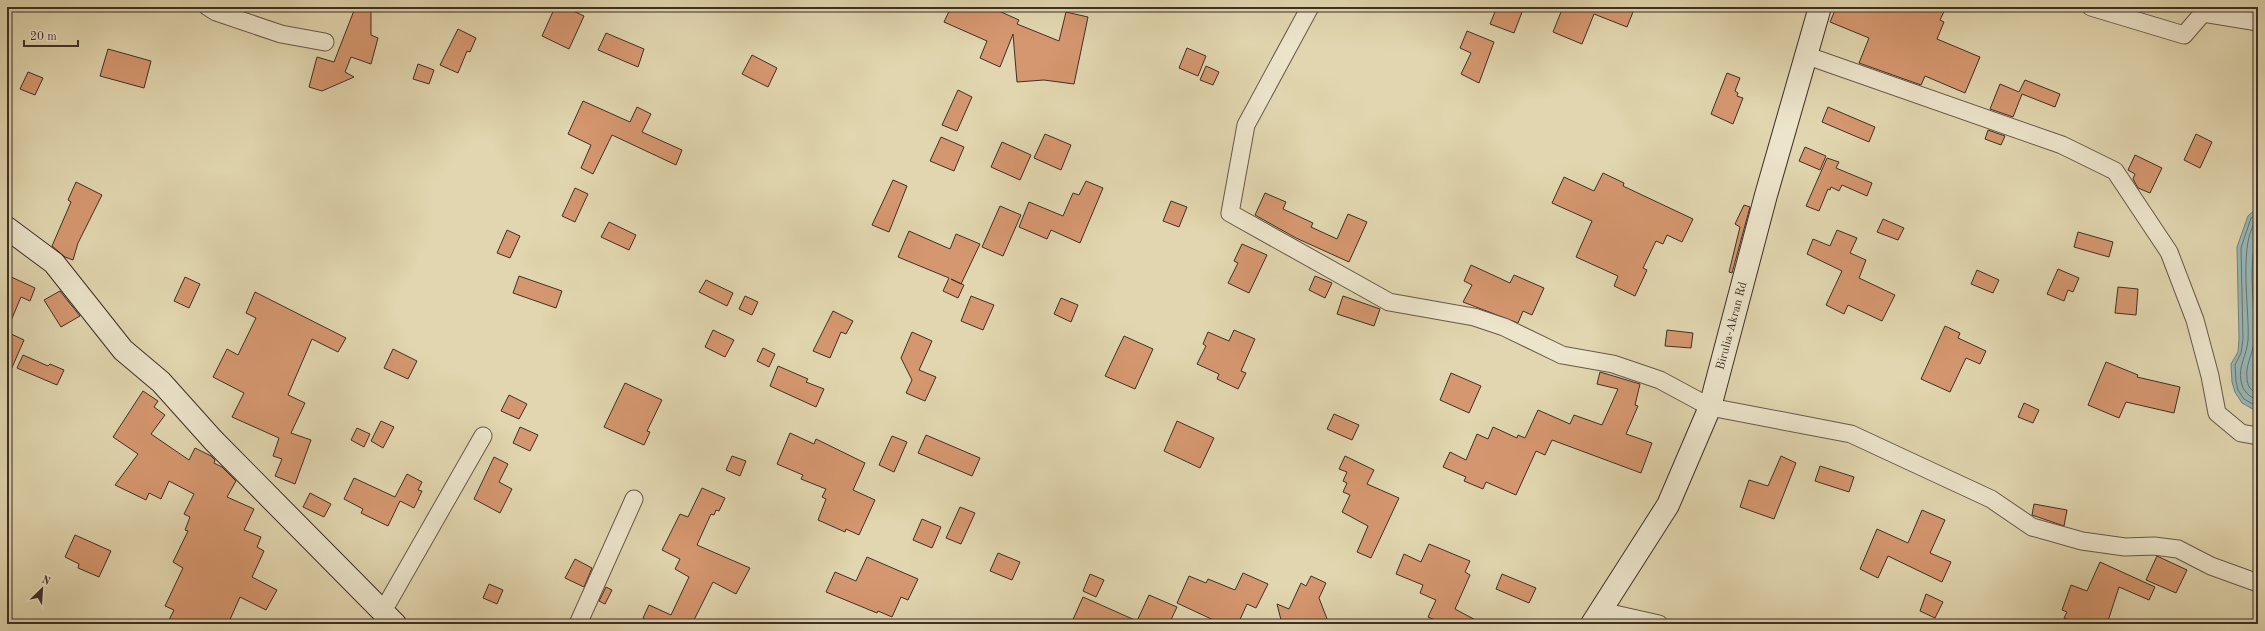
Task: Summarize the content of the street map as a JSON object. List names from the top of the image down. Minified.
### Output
{"streets":{"street":["Birulia-Akran Rd"]},"scale_bar":"20 m","north":"top right"}
